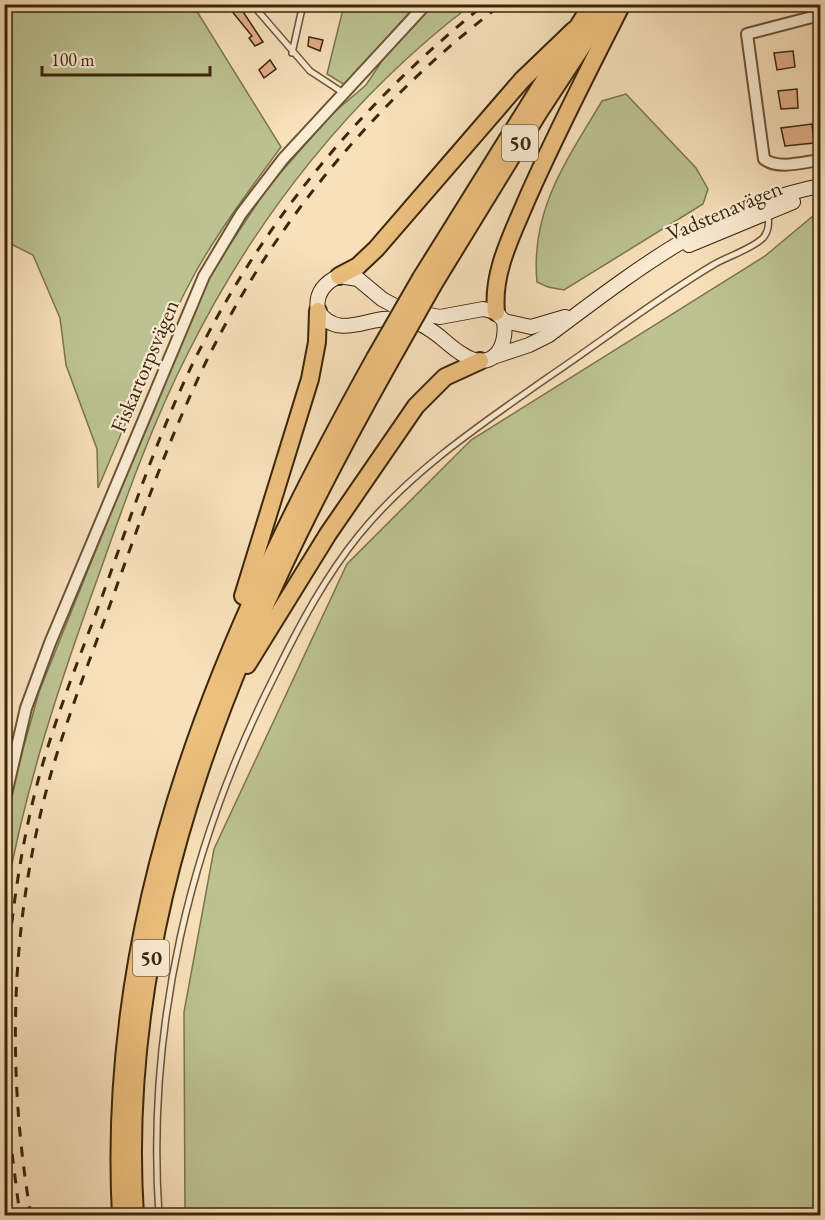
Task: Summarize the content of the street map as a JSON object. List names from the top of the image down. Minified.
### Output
{"streets":{"highway":["50"],"main road":["Vadstenavägen"],"street":["Fiskartorpsvägen"]},"crossings":[["50","Vadstenavägen"]],"scale_bar":"100 m"}
